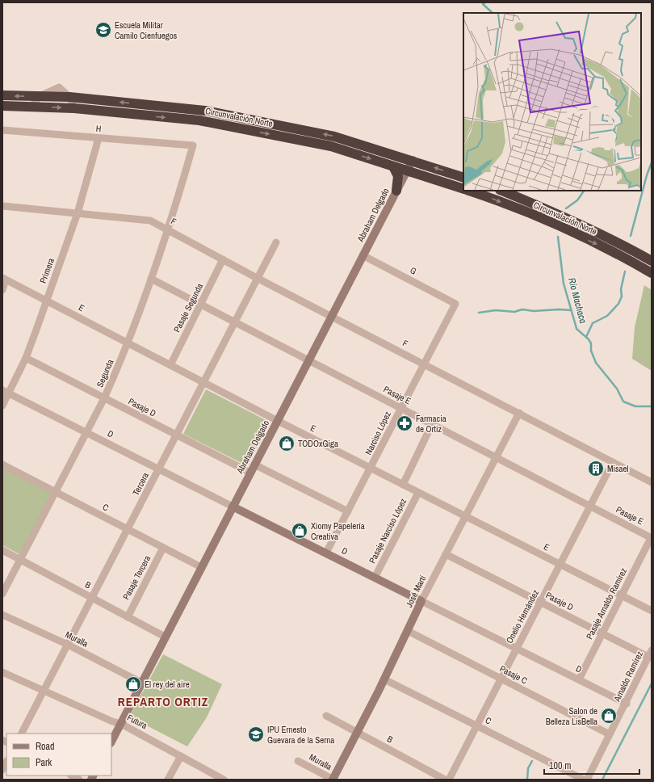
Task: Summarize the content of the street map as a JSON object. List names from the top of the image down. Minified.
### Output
{"streets":{"highway":["Circunvalación Norte"],"street":["H","Abraham Delgado","F","Primera","G","E","Pasaje Segunda","Segunda","Pasaje E","Pasaje D","Narciso López","D","Tercera","C","Pasaje Narciso López","Pasaje Tercera","B","José Martí","Pasaje Arnaldo Ramírez","Onelio Hernández","Muralla","Pasaje C","Arnaldo Ramírez","Futura"]},"crossings":[["Circunvalación Norte","Abraham Delgado"],["H","Primera"],["H","Segunda"],["Abraham Delgado","F"],["Abraham Delgado","G"],["Abraham Delgado","E"],["Abraham Delgado","Pasaje E"],["Abraham Delgado","Pasaje D"],["Abraham Delgado","D"],["Abraham Delgado","C"],["Abraham Delgado","B"],["Abraham Delgado","Muralla"],["Abraham Delgado","Futura"],["F","Primera"],["F","Pasaje Segunda"],["F","Segunda"],["F","Narciso López"],["F","Tercera"],["F","José Martí"],["F","Onelio Hernández"],["Primera","E"],["Primera","Pasaje D"],["Primera","D"],["G","Narciso López"],["E","Pasaje Segunda"],["E","Segunda"],["E","Narciso López"],["E","Tercera"],["E","Pasaje Narciso López"],["E","José Martí"],["E","Pasaje Arnaldo Ramírez"],["E","Onelio Hernández"],["Pasaje Segunda","Pasaje E"],["Segunda","Pasaje E"],["Segunda","Pasaje D"],["Segunda","D"],["Segunda","C"],["Segunda","B"],["Pasaje E","Narciso López"],["Pasaje E","Tercera"],["Pasaje E","Pasaje Narciso López"],["Pasaje E","José Martí"],["Pasaje E","Pasaje Arnaldo Ramírez"],["Pasaje E","Onelio Hernández"],["Pasaje D","Tercera"],["Pasaje D","José Martí"],["Pasaje D","Pasaje Arnaldo Ramírez"],["Pasaje D","Onelio Hernández"],["Pasaje D","Arnaldo Ramírez"],["Narciso López","D"],["D","Tercera"],["D","Pasaje Narciso López"],["D","José Martí"],["D","Pasaje Arnaldo Ramírez"],["D","Onelio Hernández"],["D","Arnaldo Ramírez"],["Tercera","C"],["Tercera","B"],["Tercera","Muralla"],["Tercera","Futura"],["C","Pasaje Tercera"],["C","José Martí"],["C","Onelio Hernández"],["Pasaje Tercera","B"],["B","José Martí"],["José Martí","Muralla"],["José Martí","Pasaje C"],["Onelio Hernández","Pasaje C"],["Pasaje C","Arnaldo Ramírez"]],"districts":["REPARTO ORTIZ"],"water":["Río Machaca"],"places":{"school or university":["Escuela Militar Camilo Cienfuegos","IPU Ernesto Guevara de la Serna"],"pharmacy":["Farmacia de Ortiz"],"shop":["TODOxGiga","Xiomy Papelería Creativa","El rey del aire","Salon de Belleza LisBella"],"building":["Misael"]},"legend":["Road","Park"],"scale_bar":"100 m"}
